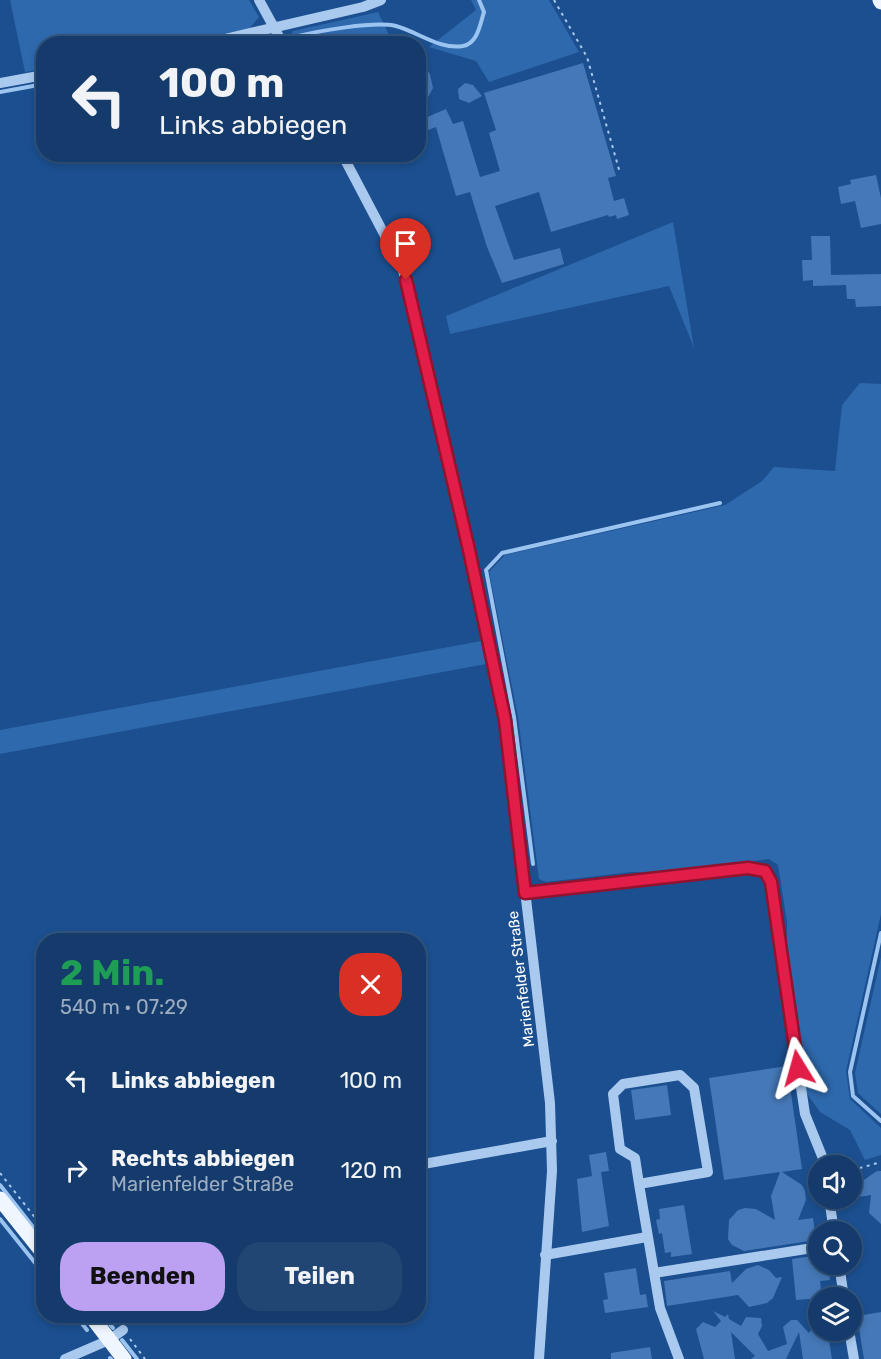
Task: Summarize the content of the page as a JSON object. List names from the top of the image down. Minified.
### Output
{"streets":{"street":["Marienfelder Straße"]},"page":{"turn":["100 m","Links abbiegen"],"heading":["2 Min.","540 m · 07:29"],"list":[{"name":"Links abbiegen","value":"100 m"},{"name":"Rechts abbiegen","note":"Marienfelder Straße","value":"120 m"}],"buttons":["Beenden","Teilen"]}}
